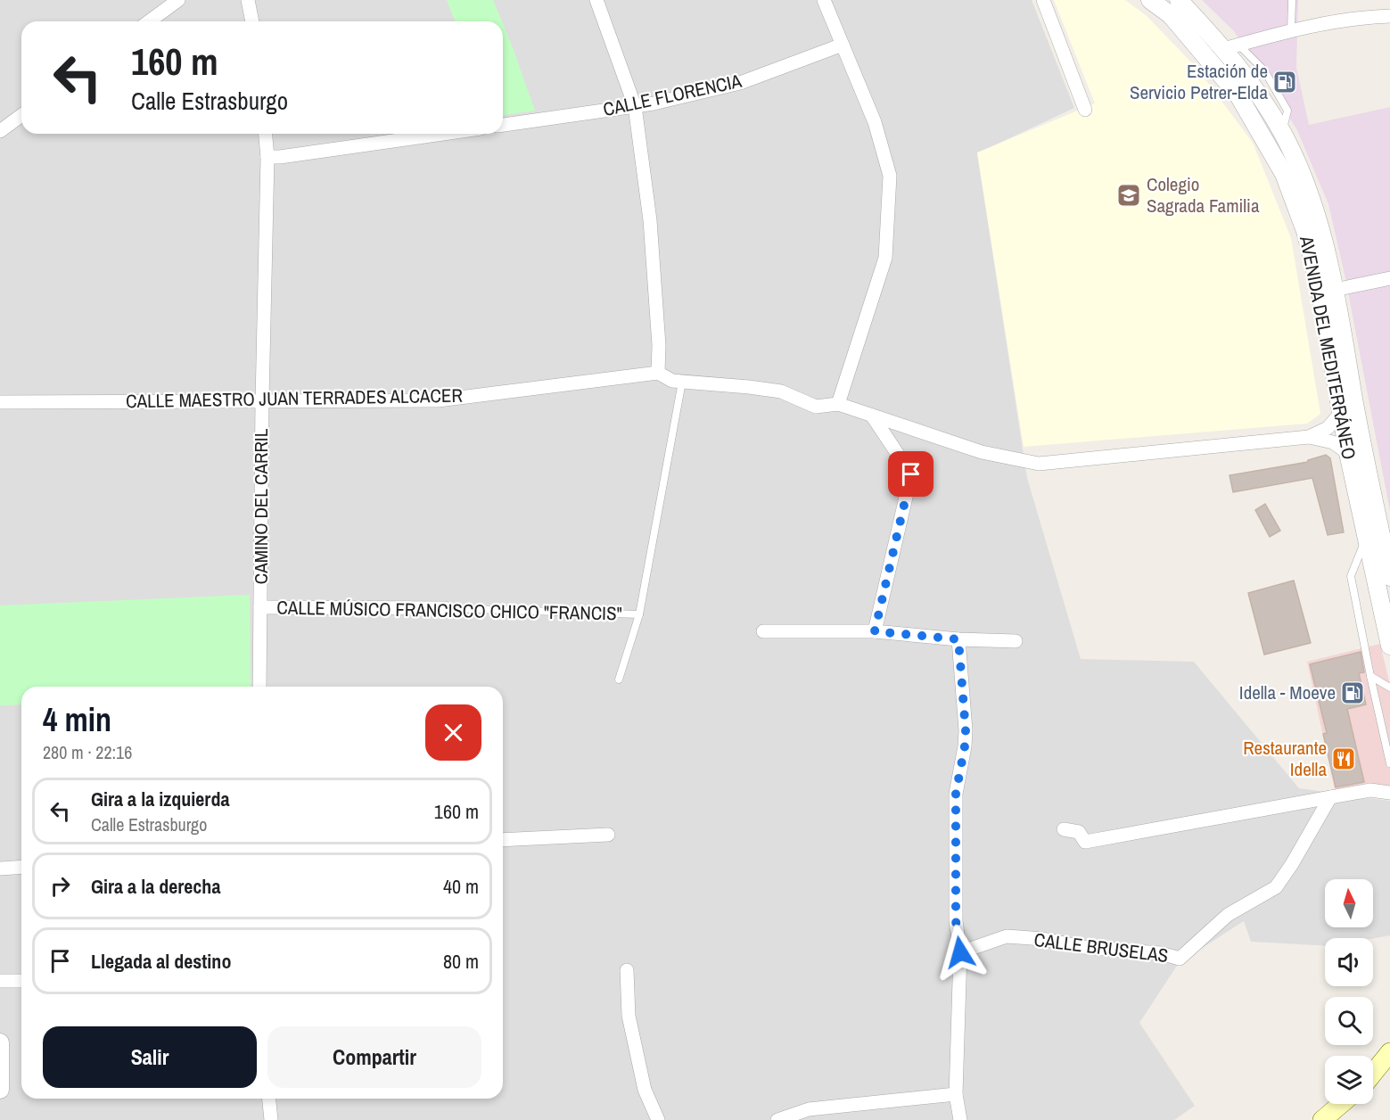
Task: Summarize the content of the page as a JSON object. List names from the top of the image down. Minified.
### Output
{"streets":{"street":["CALLE FLORENCIA","AVENIDA DEL MEDITERRÁNEO","CALLE MAESTRO JUAN TERRADES ALCACER","CAMINO DEL CARRIL","CALLE MÚSICO FRANCISCO CHICO \"FRANCIS\"","CALLE BRUSELAS"]},"crossings":[["AVENIDA DEL MEDITERRÁNEO","CALLE MAESTRO JUAN TERRADES ALCACER"],["CALLE MAESTRO JUAN TERRADES ALCACER","CAMINO DEL CARRIL"],["CAMINO DEL CARRIL","CALLE MÚSICO FRANCISCO CHICO \"FRANCIS\""]],"places":{"fuel station":["Estación de Servicio Petrer-Elda","Idella - Moeve"],"school or university":["Colegio Sagrada Familia"],"restaurant":["Restaurante Idella"]},"north":"top","page":{"turn":["160 m","Calle Estrasburgo"],"heading":["4 min","280 m · 22:16"],"list":[{"name":"Gira a la izquierda","note":"Calle Estrasburgo","value":"160 m"},{"name":"Gira a la derecha","value":"40 m"},{"name":"Llegada al destino","value":"80 m"}],"buttons":["Salir","Compartir"]}}
